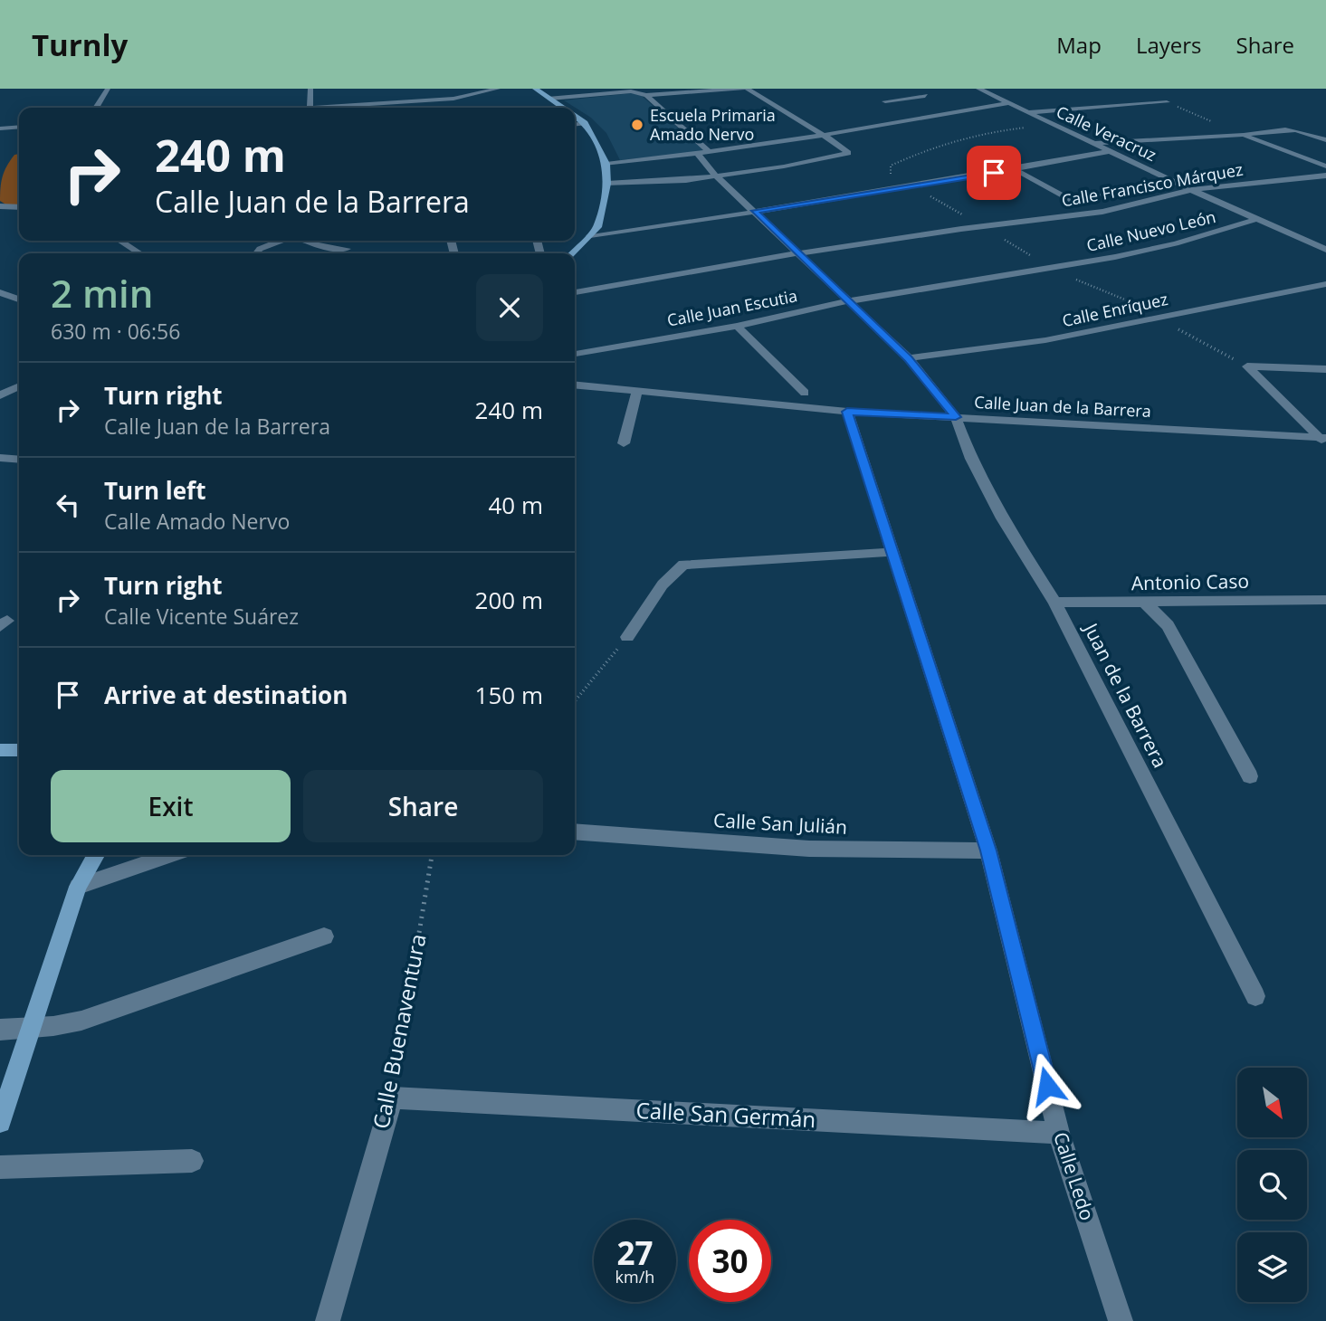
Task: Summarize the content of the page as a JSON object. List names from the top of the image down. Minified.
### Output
{"streets":{"street":["Calle Veracruz","Calle Francisco Márquez","Calle Nuevo León","Calle Juan Escutia","Calle Enríquez","Calle Juan de la Barrera","Antonio Caso","Juan de la Barrera","Calle San Julián","Calle Buenaventura","Calle San Germán","Calle Ledo"]},"crossings":[["Calle Veracruz","Calle Francisco Márquez"],["Calle Veracruz","Calle Nuevo León"],["Calle Francisco Márquez","Juan de la Barrera"],["Calle Nuevo León","Calle Juan Escutia"],["Calle Juan Escutia","Juan de la Barrera"],["Calle Enríquez","Juan de la Barrera"],["Calle Juan de la Barrera","Juan de la Barrera"],["Calle Juan de la Barrera","Calle Ledo"],["Antonio Caso","Juan de la Barrera"],["Calle San Julián","Calle Ledo"],["Calle Buenaventura","Calle San Germán"],["Calle San Germán","Calle Ledo"]],"places":["Escuela Primaria Amado Nervo"],"north":"bottom right","page":{"header":"Turnly","nav":["Map","Layers","Share"],"turn":["240 m","Calle Juan de la Barrera"],"heading":["2 min","630 m · 06:56"],"list":[{"name":"Turn right","note":"Calle Juan de la Barrera","value":"240 m"},{"name":"Turn left","note":"Calle Amado Nervo","value":"40 m"},{"name":"Turn right","note":"Calle Vicente Suárez","value":"200 m"},{"name":"Arrive at destination","value":"150 m"}],"buttons":["Exit","Share"],"speed":"27 km/h","limit":"30"}}
